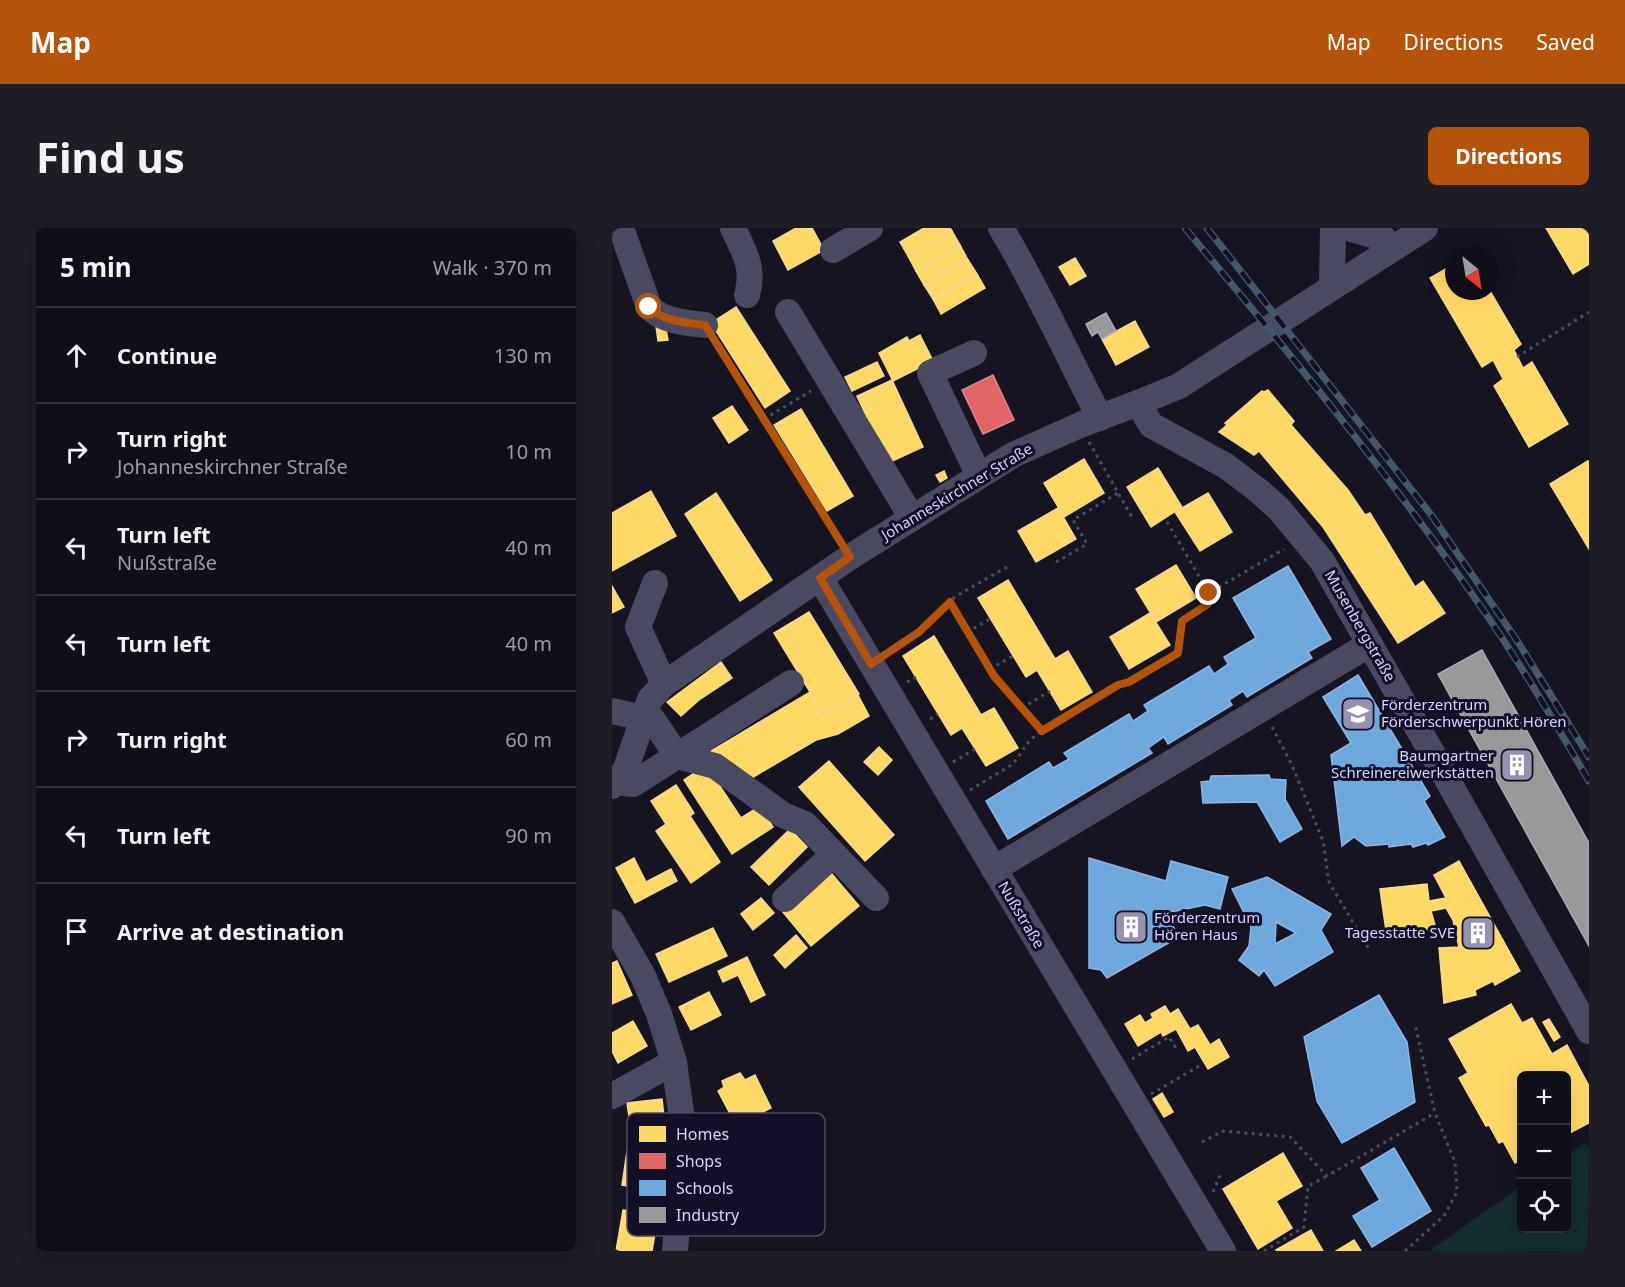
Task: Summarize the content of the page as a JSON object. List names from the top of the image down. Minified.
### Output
{"streets":{"street":["Johanneskirchner Straße","Musenbergstraße","Nußstraße"]},"crossings":[["Johanneskirchner Straße","Musenbergstraße"],["Johanneskirchner Straße","Nußstraße"]],"places":{"school or university":["Förderzentrum Förderschwerpunkt Hören"],"building":["Baumgartner Schreinereiwerkstätten","Förderzentrum Hören Haus","Tagesstatte SVE"]},"legend":["Homes","Shops","Schools","Industry"],"north":"bottom right","page":{"header":"Map","nav":["Map","Directions","Saved"],"buttons":"Directions","title":"Find us","heading":["5 min","Walk · 370 m"],"list":[["Continue","130 m"],["Turn right","Johanneskirchner Straße","10 m"],["Turn left","Nußstraße","40 m"],["Turn left","40 m"],["Turn right","60 m"],["Turn left","90 m"],"Arrive at destination"],"map_buttons":["+","−"]}}
